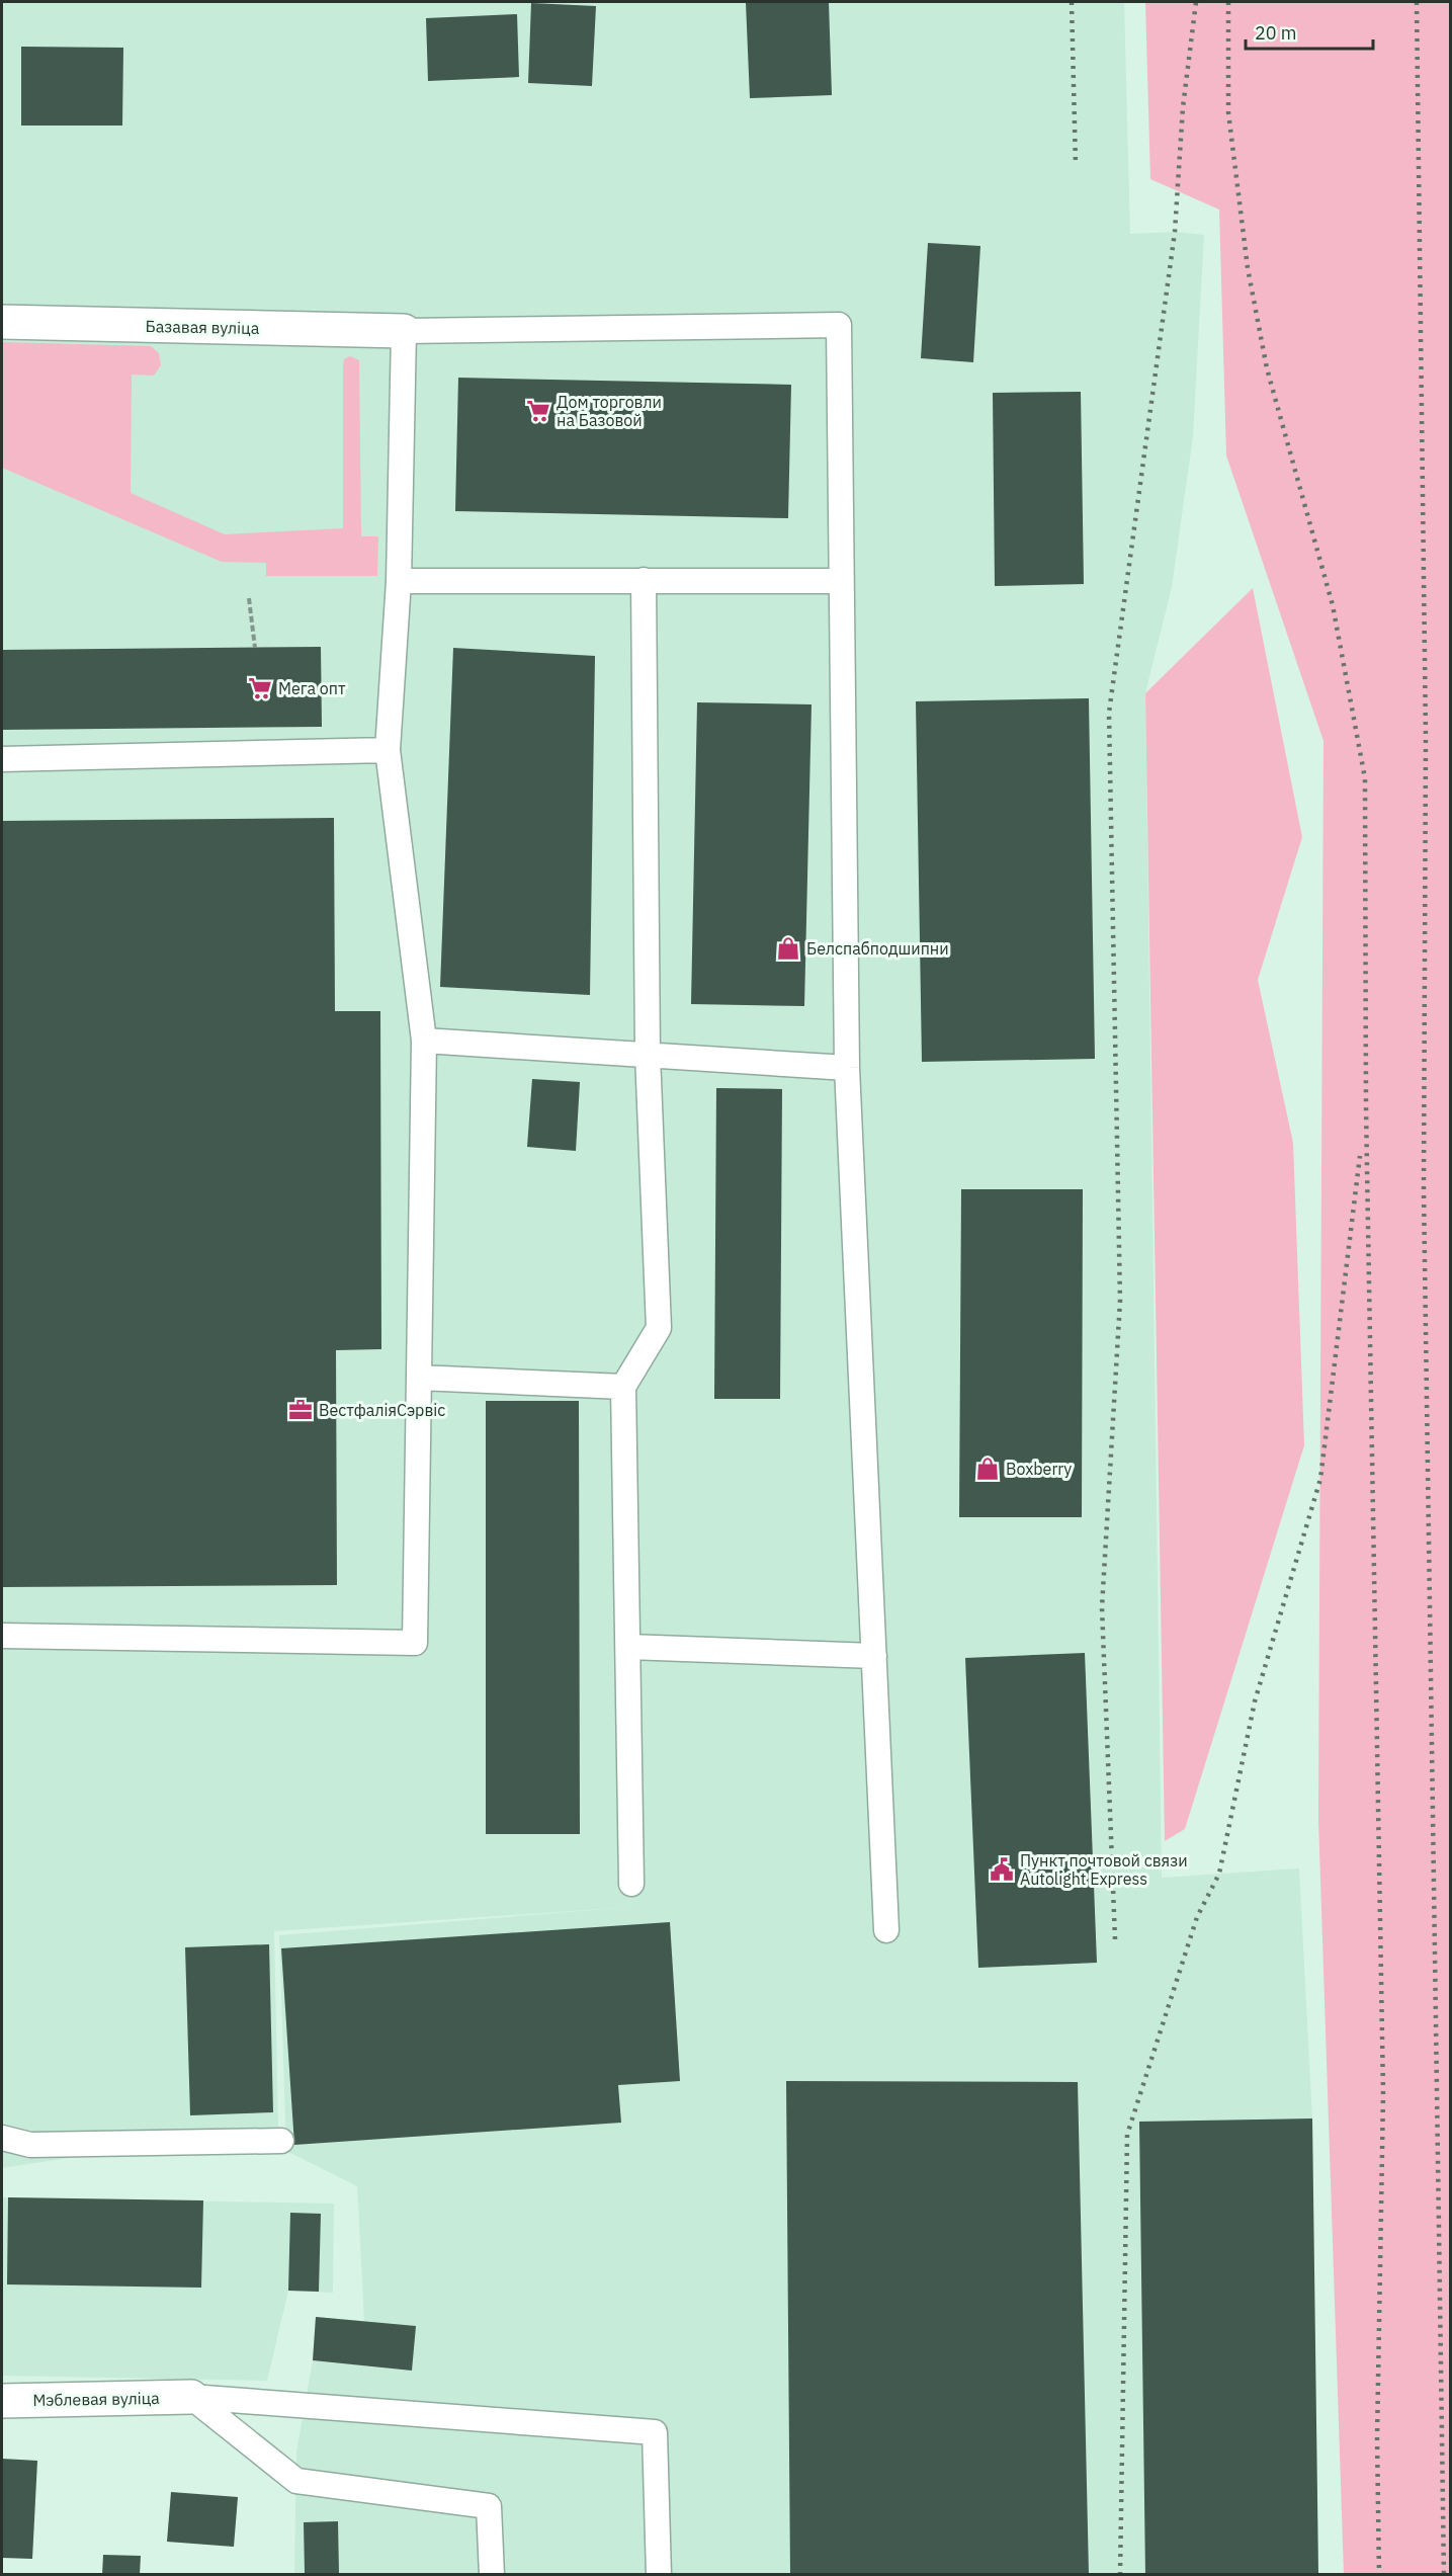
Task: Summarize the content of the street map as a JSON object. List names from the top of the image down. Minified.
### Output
{"streets":{"street":["Базавая вуліца","Мэблевая вуліца"]},"places":{"supermarket":["Дом торговли на Базовой","Мега опт"],"shop":["Белспабподшипни","Boxberry"],"office":["ВестфаліяСэрвіс"],"public building":["Пункт почтовой связи Autolight Express"]},"scale_bar":"20 m"}
